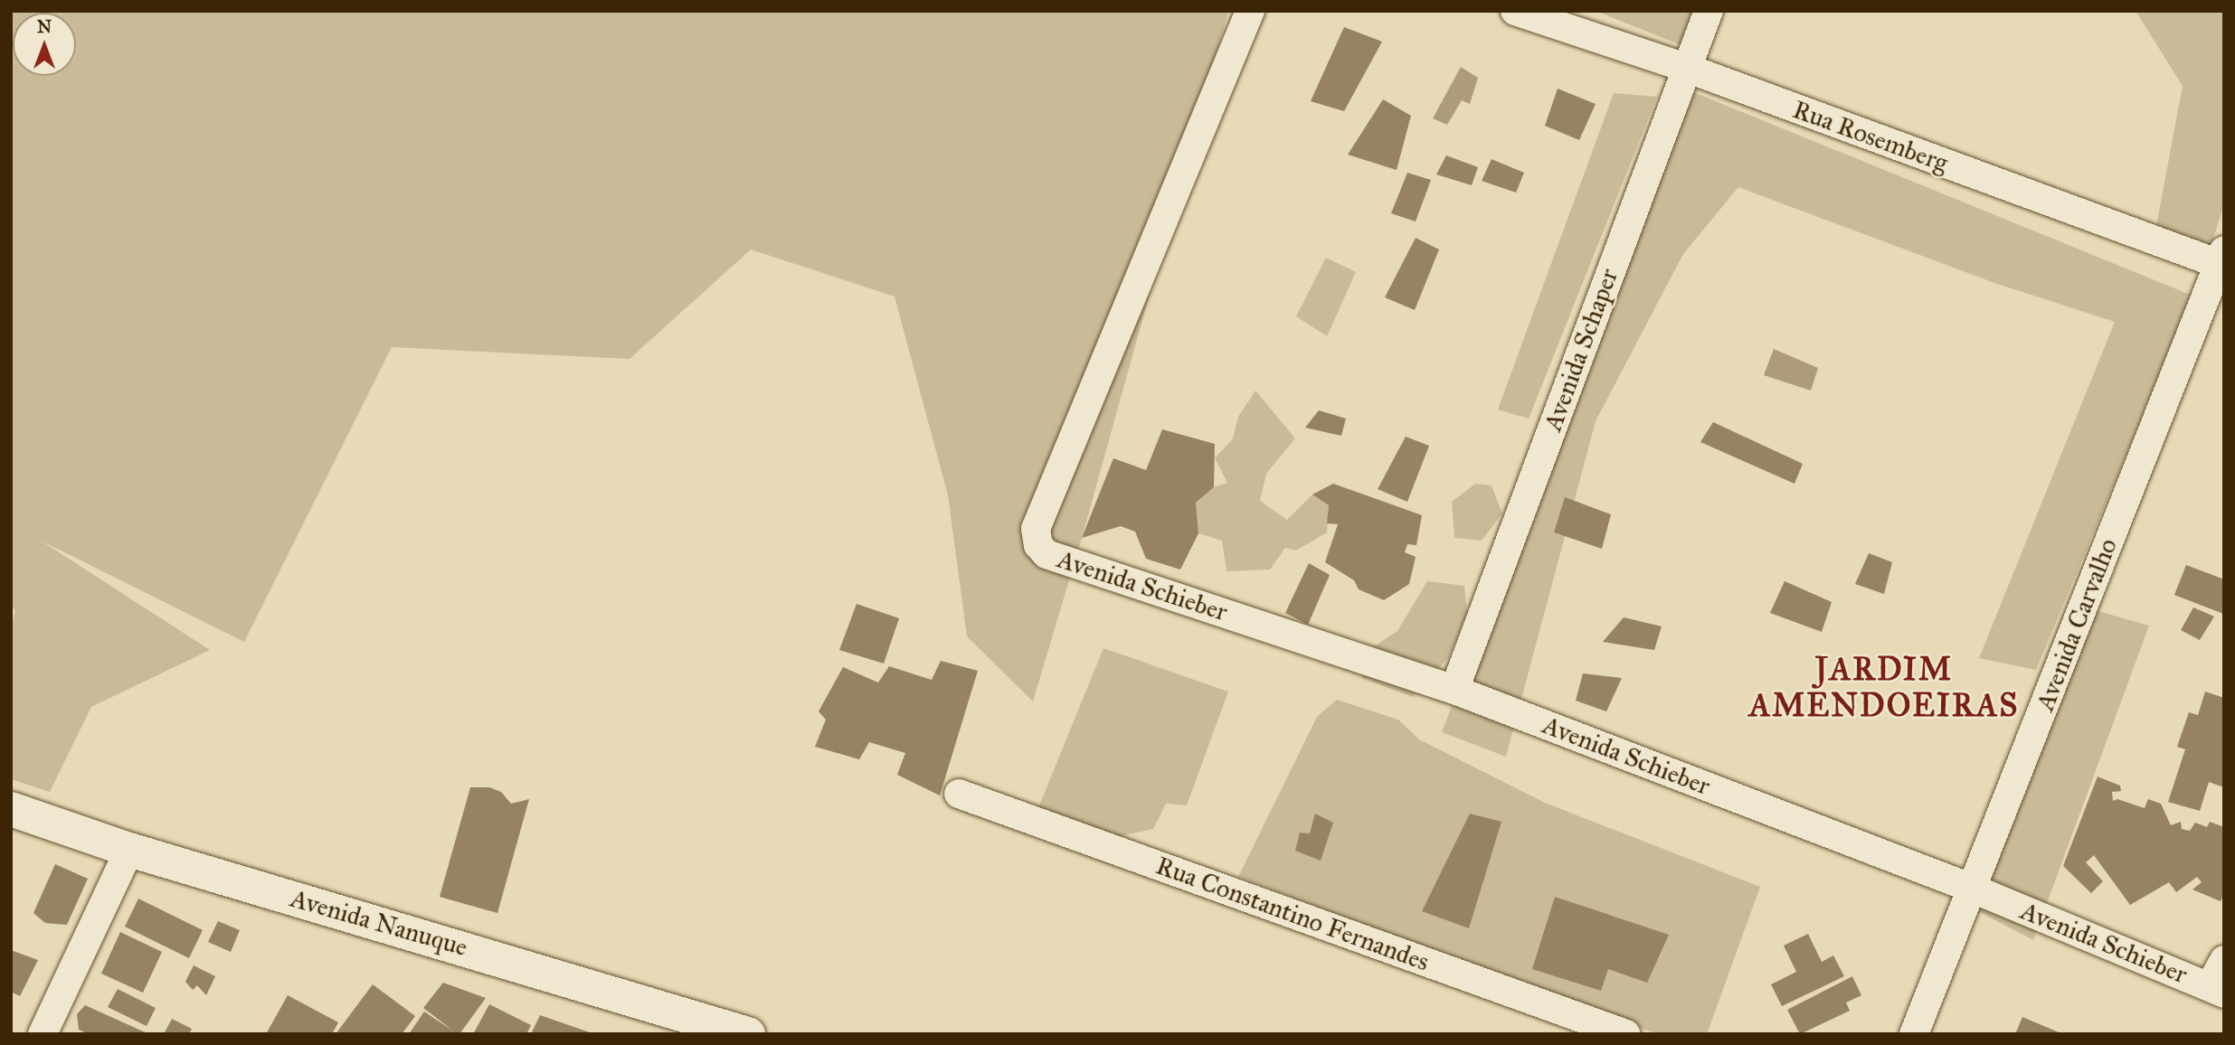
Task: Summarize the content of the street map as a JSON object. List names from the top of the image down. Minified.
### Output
{"streets":{"main road":["Avenida Nanuque"],"street":["Rua Rosemberg","Avenida Schaper","Avenida Schieber","Avenida Carvalho","Rua Constantino Fernandes"]},"crossings":[["Rua Rosemberg","Avenida Schaper"],["Rua Rosemberg","Avenida Carvalho"],["Avenida Schaper","Avenida Schieber"],["Avenida Schieber","Avenida Carvalho"]],"districts":["JARDIM AMENDOEIRAS"],"north":"top"}
